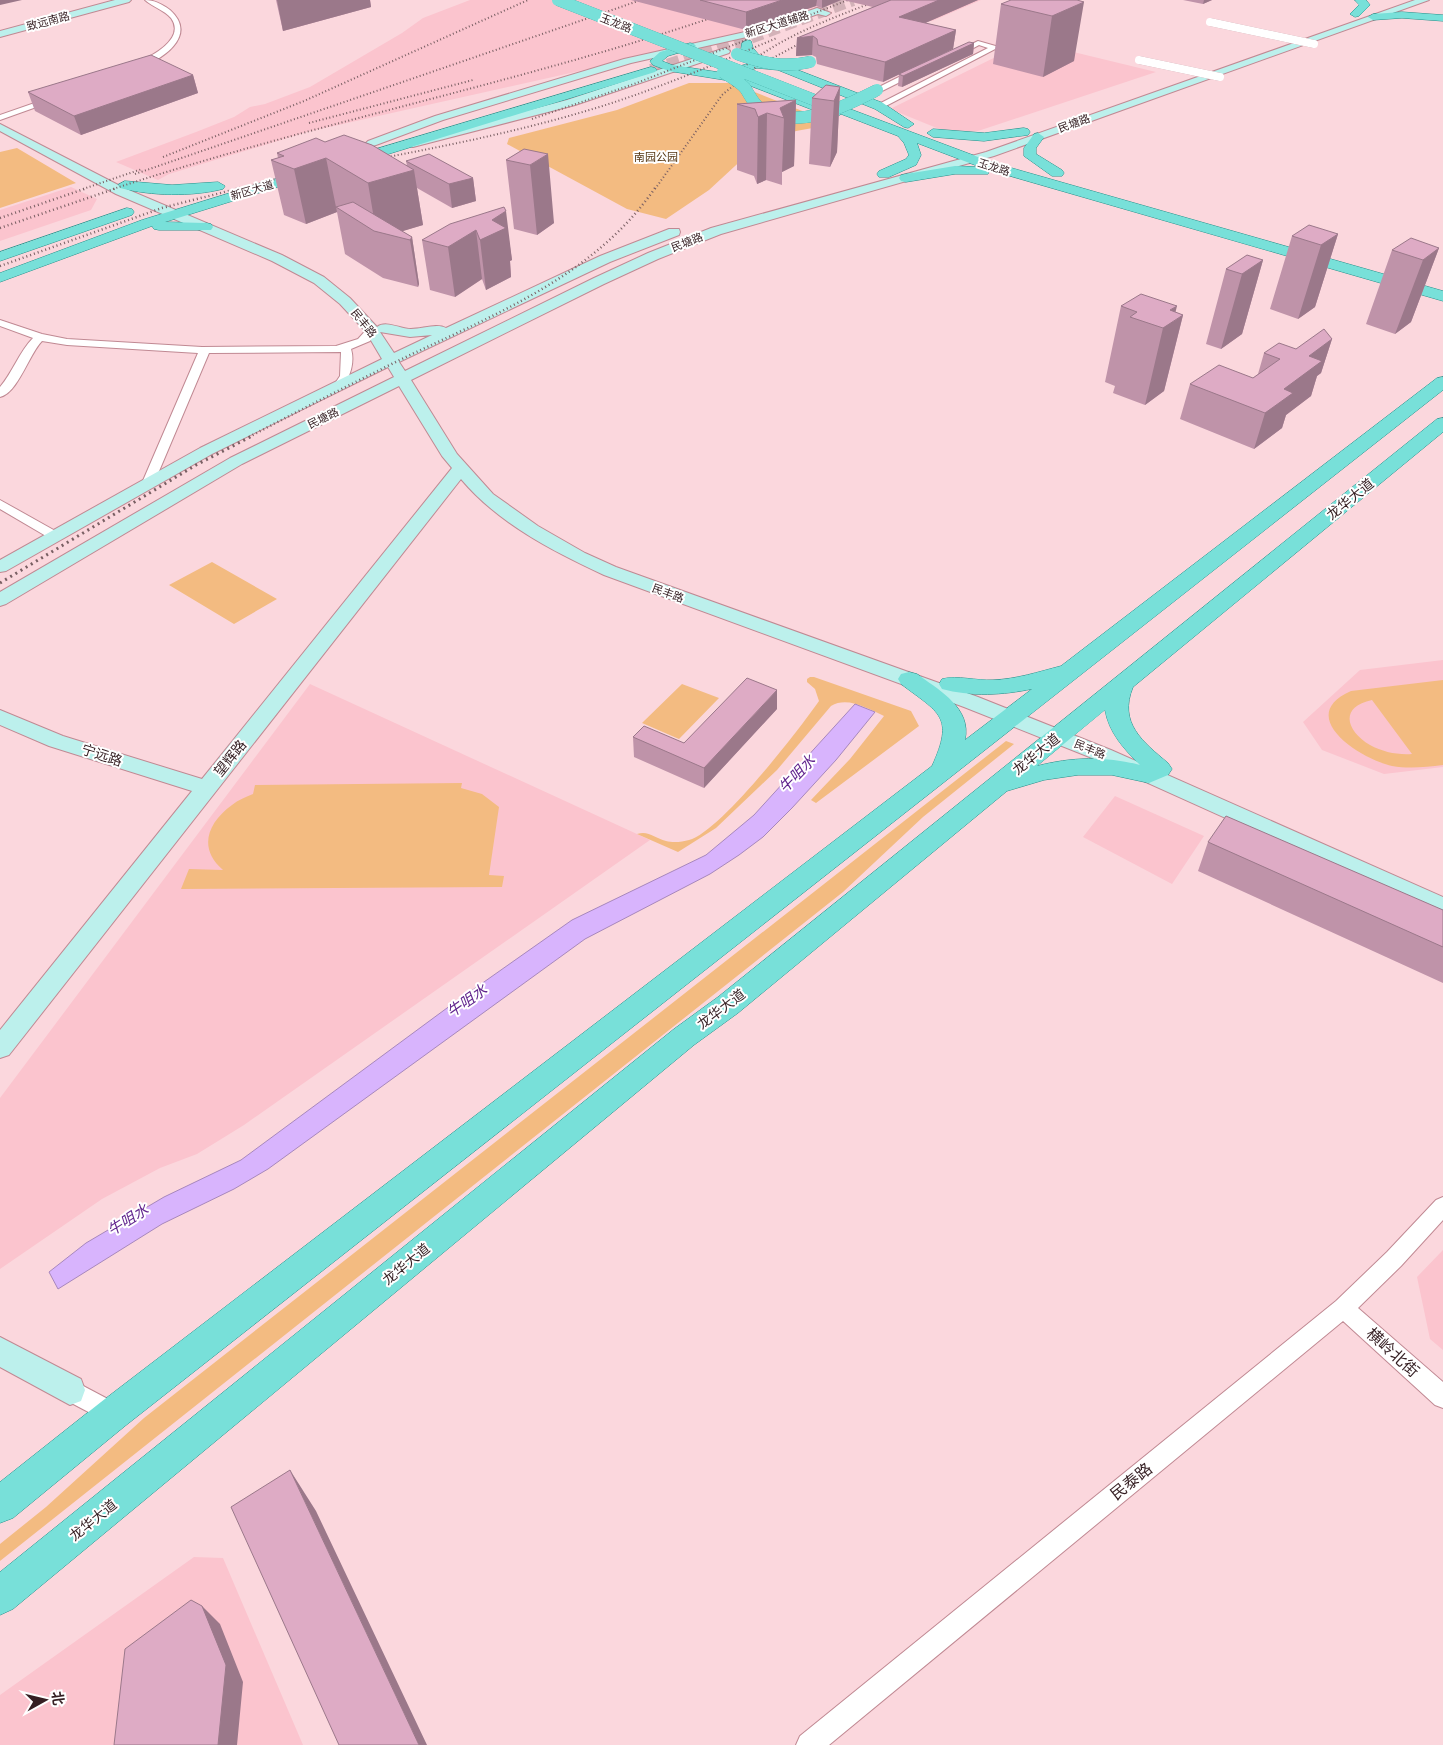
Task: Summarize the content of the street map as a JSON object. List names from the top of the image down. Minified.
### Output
{"streets":{"main road":["致远南路","玉龙路","新区大道辅路","民塘路","新区大道","民丰路","龙华大道","宁远路","望辉路"],"street":["横岭北街","民泰路"]},"crossings":[["玉龙路","民塘路"],["民塘路","民丰路"],["新区大道","民丰路"],["民丰路","龙华大道"],["民丰路","望辉路"],["宁远路","望辉路"],["横岭北街","民泰路"]],"water":["牛咀水"],"parks":["南园公园"],"north":"right"}
